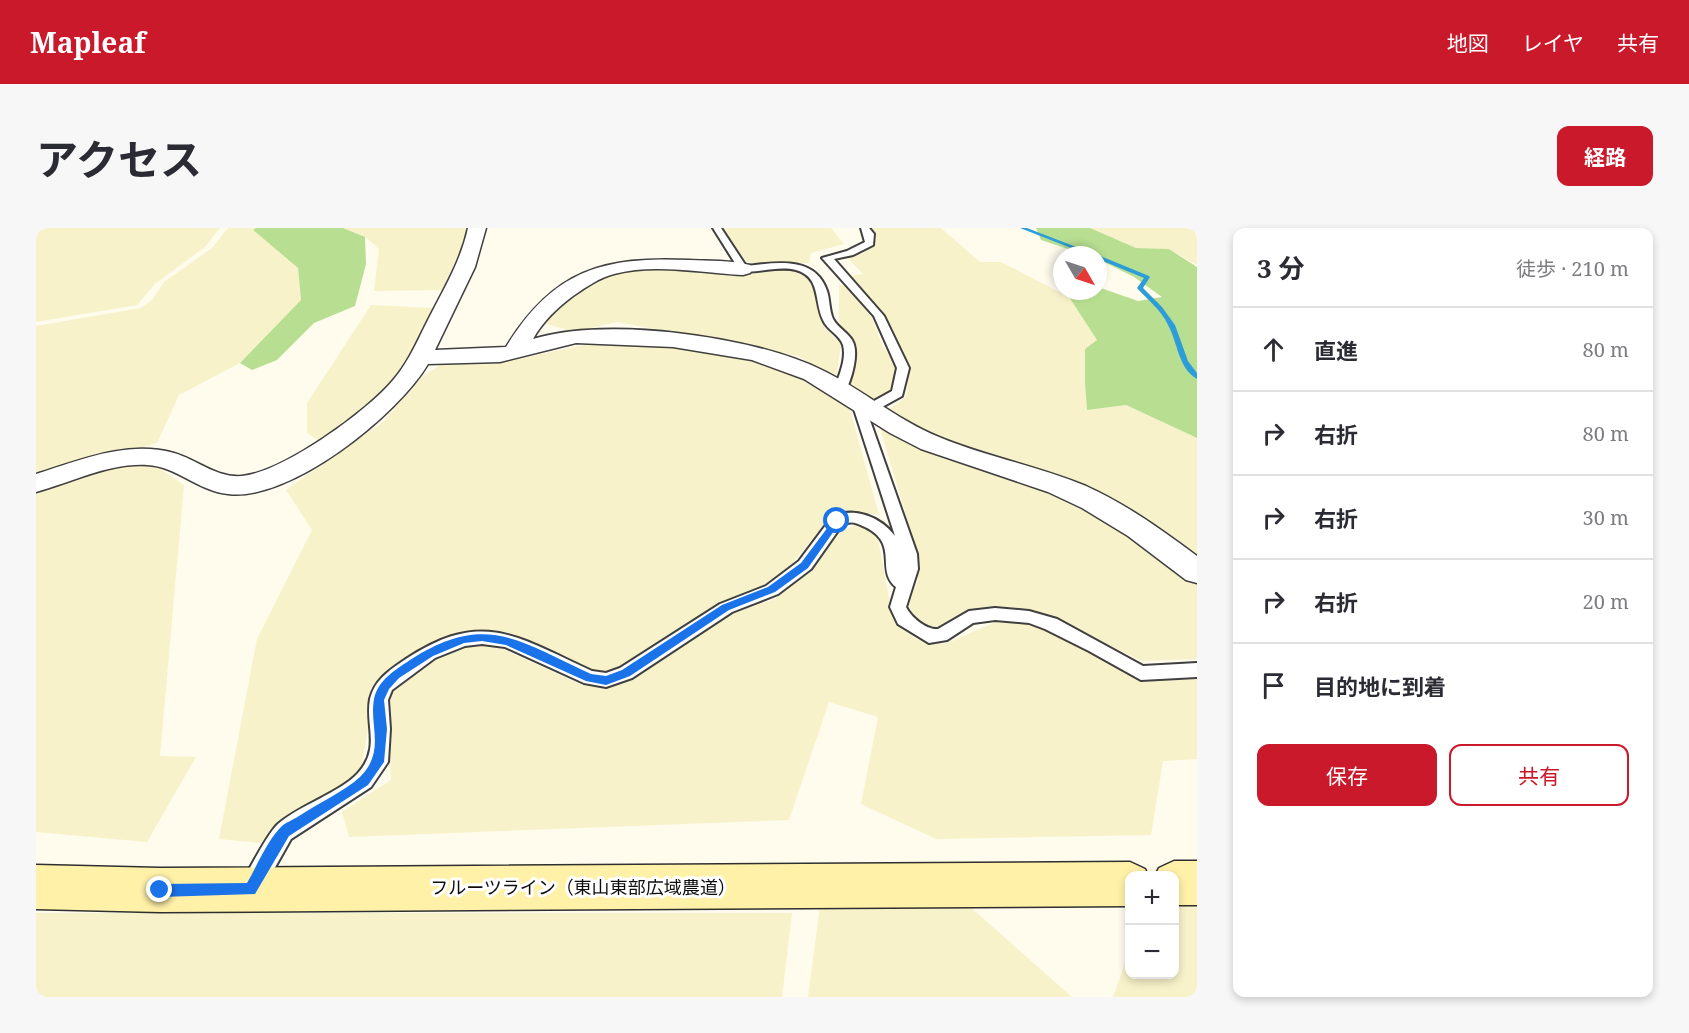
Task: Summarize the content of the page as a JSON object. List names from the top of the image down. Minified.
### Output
{"streets":{"street":["フルーツライン（東山東部広域農道）"]},"north":"bottom right","page":{"header":"Mapleaf","nav":["地図","レイヤ","共有"],"title":"アクセス","buttons":["経路",["保存","共有"]],"heading":["3 分","徒歩 · 210 m"],"list":[["直進","80 m"],["右折","80 m"],["右折","30 m"],["右折","20 m"],"目的地に到着"],"map_buttons":["+","−"]}}
